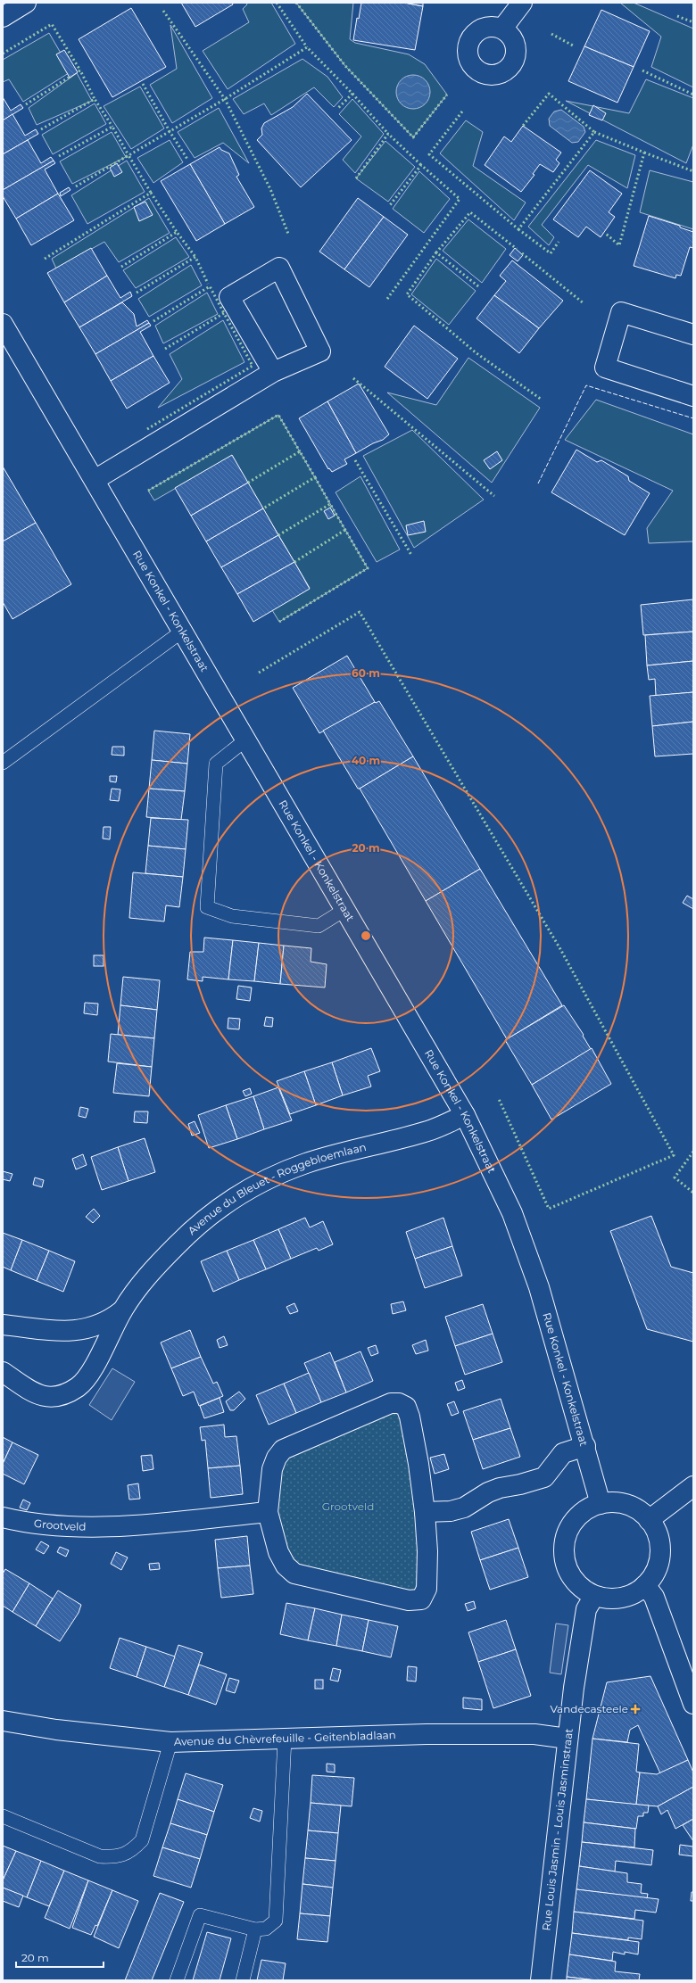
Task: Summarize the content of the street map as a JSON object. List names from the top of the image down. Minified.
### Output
{"streets":{"street":["Rue Konkel - Konkelstraat","Avenue du Bleuet - Roggebloemlaan","Grootveld","Avenue du Chèvrefeuille - Geitenbladlaan","Rue Louis Jasmin - Louis Jasminstraat"]},"crossings":[["Rue Konkel - Konkelstraat","Avenue du Bleuet - Roggebloemlaan"],["Rue Konkel - Konkelstraat","Rue Louis Jasmin - Louis Jasminstraat"],["Avenue du Chèvrefeuille - Geitenbladlaan","Rue Louis Jasmin - Louis Jasminstraat"]],"parks":["Grootveld"],"places":{"health":["Vandecasteele"]},"scale_bar":"20 m","rings":["60 m","40 m","20 m"]}
